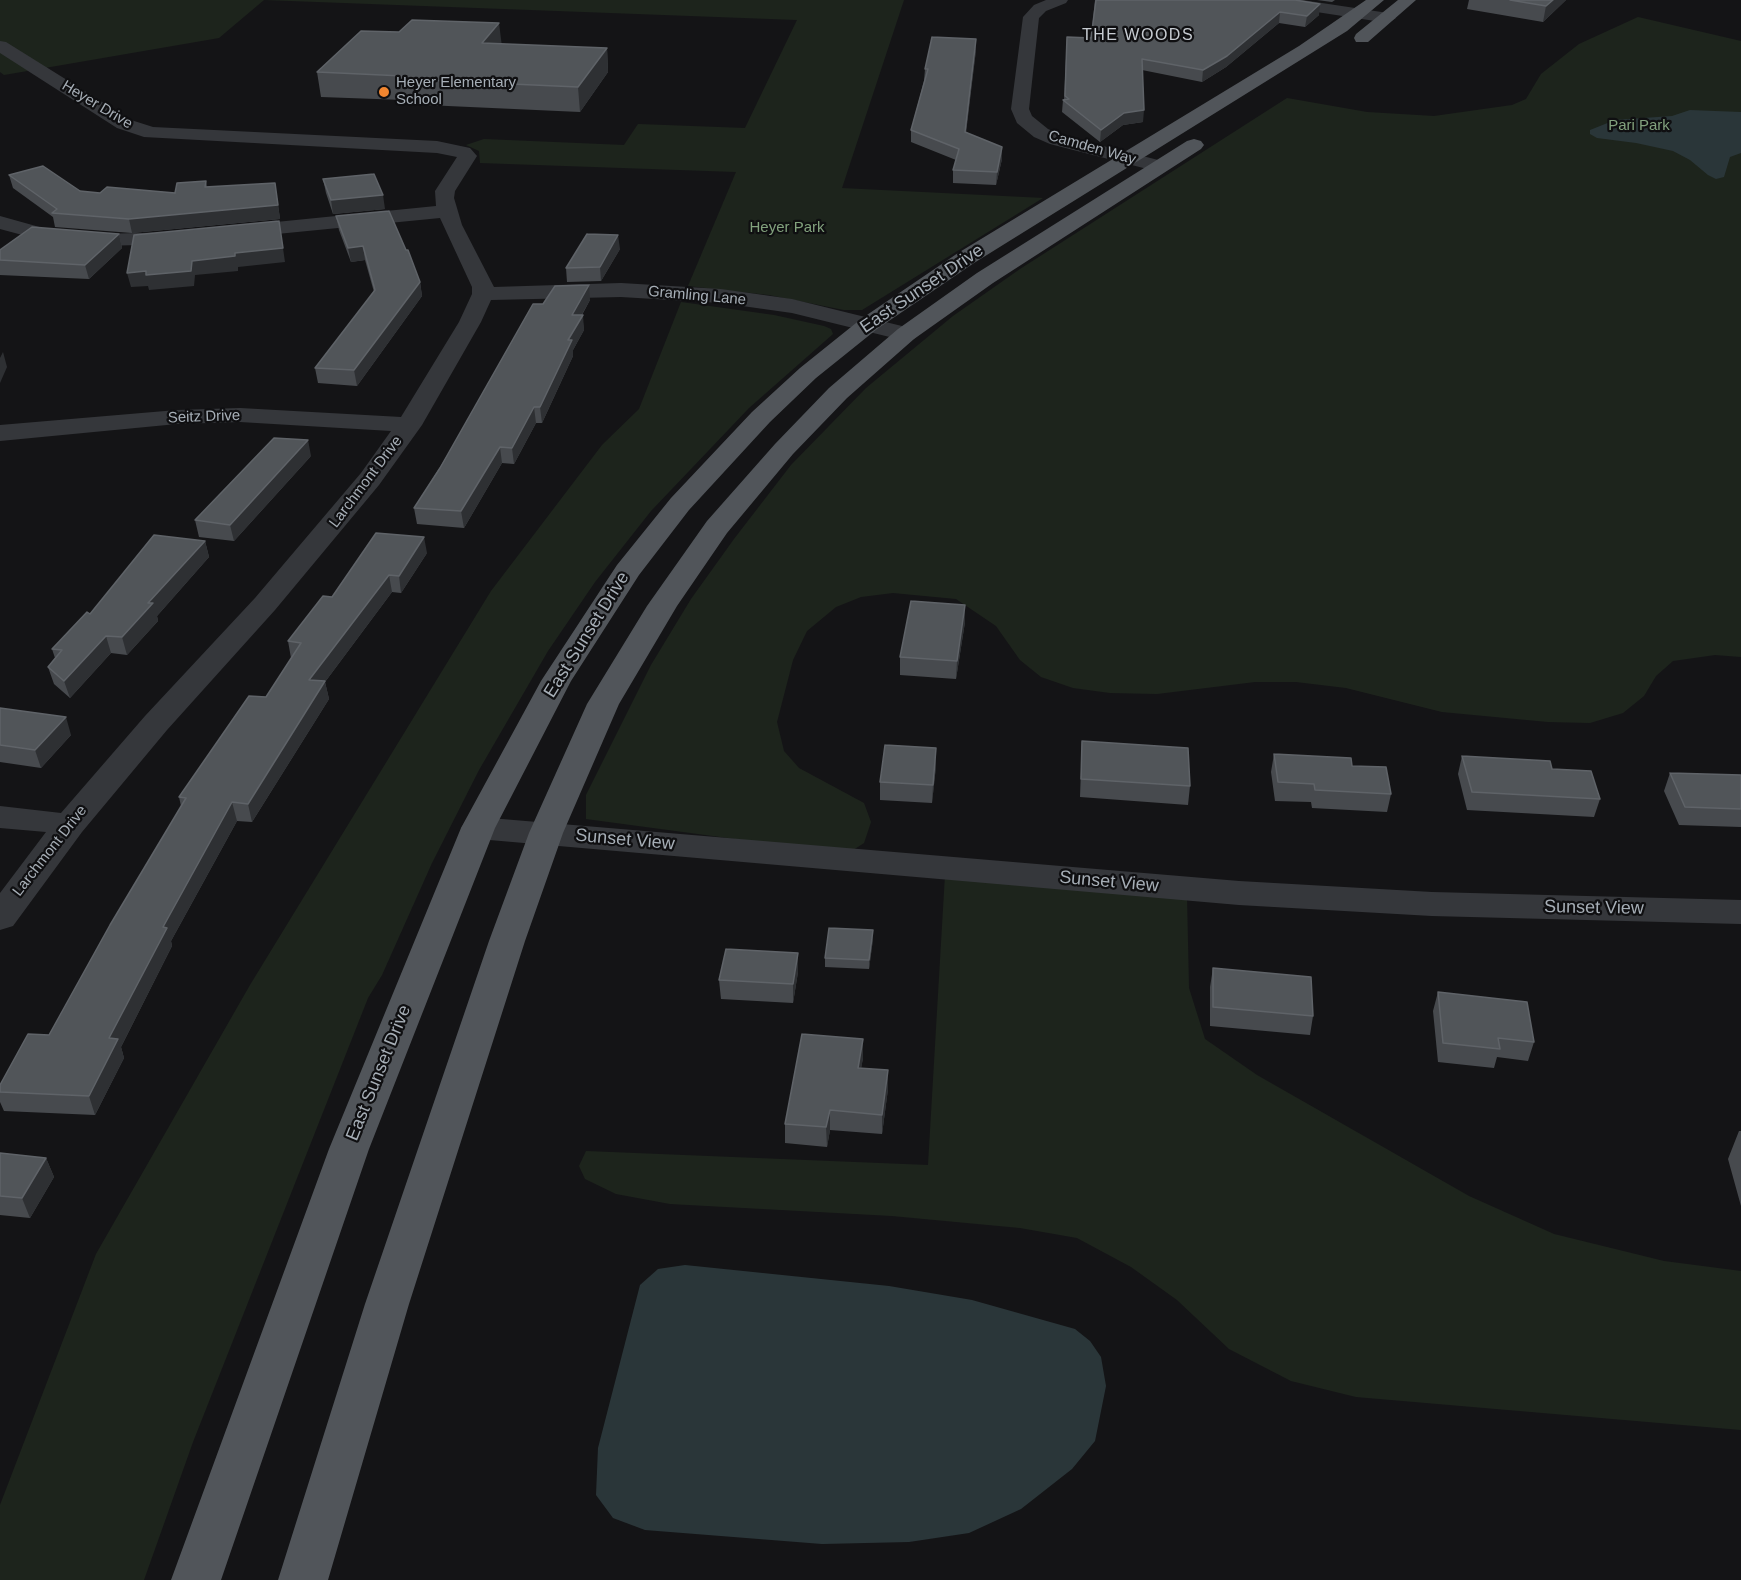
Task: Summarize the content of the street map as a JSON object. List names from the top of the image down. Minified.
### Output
{"streets":{"main road":["East Sunset Drive"],"street":["Heyer Drive","Camden Way","Gramling Lane","Seitz Drive","Larchmont Drive","Sunset View"]},"crossings":[["Camden Way","East Sunset Drive"],["East Sunset Drive","Gramling Lane"],["East Sunset Drive","Sunset View"],["Gramling Lane","Larchmont Drive"],["Seitz Drive","Larchmont Drive"]],"districts":["THE WOODS"],"parks":["Pari Park","Heyer Park"],"places":["Heyer Elementary School"]}
